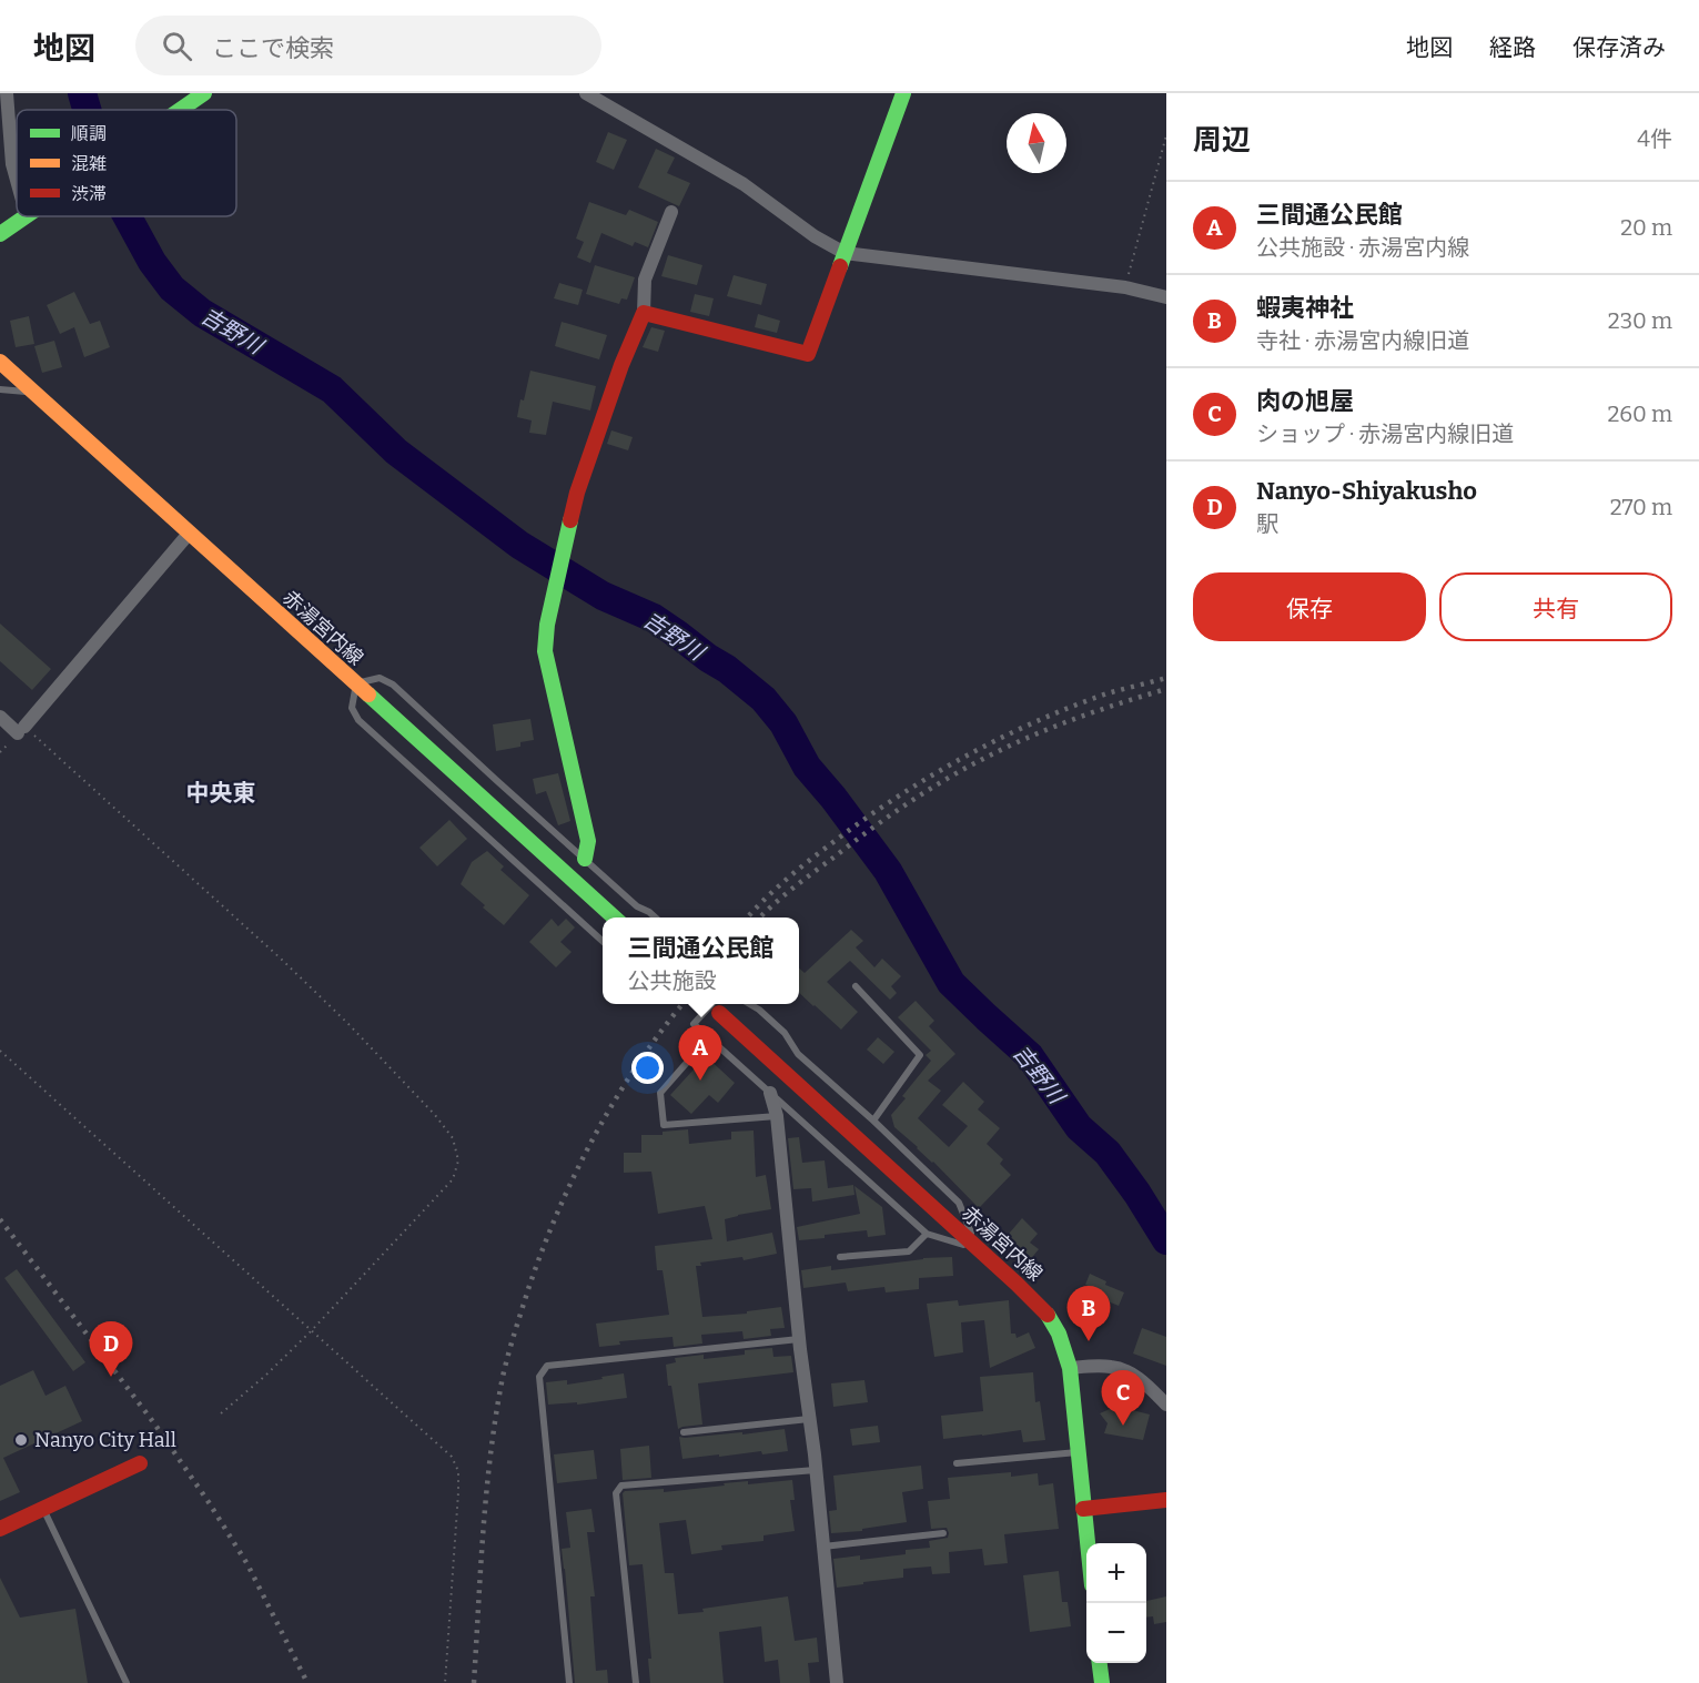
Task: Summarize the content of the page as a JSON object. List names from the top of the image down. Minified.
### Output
{"streets":{"main road":["赤湯宮内線"]},"districts":["中央東"],"water":["吉野川"],"places":["Nanyo City Hall"],"legend":["順調","混雑","渋滞"],"north":"top","page":{"header":"地図","search":"ここで検索","nav":["地図","経路","保存済み"],"heading":["周辺","4件"],"list":[{"mark":"A","name":"三間通公民館","note":"公共施設 · 赤湯宮内線","value":"20 m"},{"mark":"B","name":"蝦夷神社","note":"寺社 · 赤湯宮内線旧道","value":"230 m"},{"mark":"C","name":"肉の旭屋","note":"ショップ · 赤湯宮内線旧道","value":"260 m"},{"mark":"D","name":"Nanyo-Shiyakusho","note":"駅","value":"270 m"}],"buttons":["保存","共有"],"popup":["三間通公民館","公共施設"],"pins":["A","B","D","C"],"map_buttons":["+","−"]}}
